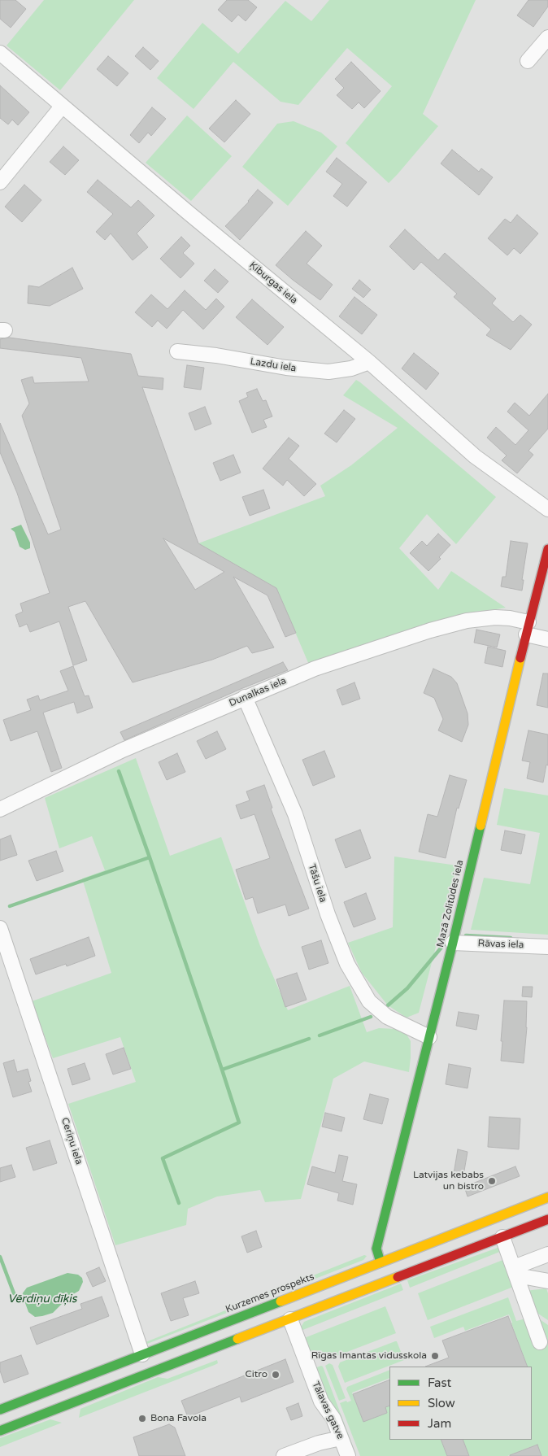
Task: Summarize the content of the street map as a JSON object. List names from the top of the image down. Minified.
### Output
{"streets":{"main road":["Mazā Zolitūdes iela","Kurzemes prospekts"],"street":["Ķiburgas iela","Lazdu iela","Dunalkas iela","Tāšu iela","Rāvas iela","Ceriņu iela","Tālavas gatve"]},"crossings":[["Ķiburgas iela","Lazdu iela"],["Dunalkas iela","Tāšu iela"],["Dunalkas iela","Mazā Zolitūdes iela"],["Tāšu iela","Mazā Zolitūdes iela"],["Mazā Zolitūdes iela","Rāvas iela"],["Mazā Zolitūdes iela","Kurzemes prospekts"],["Ceriņu iela","Kurzemes prospekts"]],"water":["Vērdiņu dīķis"],"places":["Latvijas kebabs un bistro","Rīgas Imantas vidusskola","Citro","Bona Favola"],"legend":["Fast","Slow","Jam"]}
